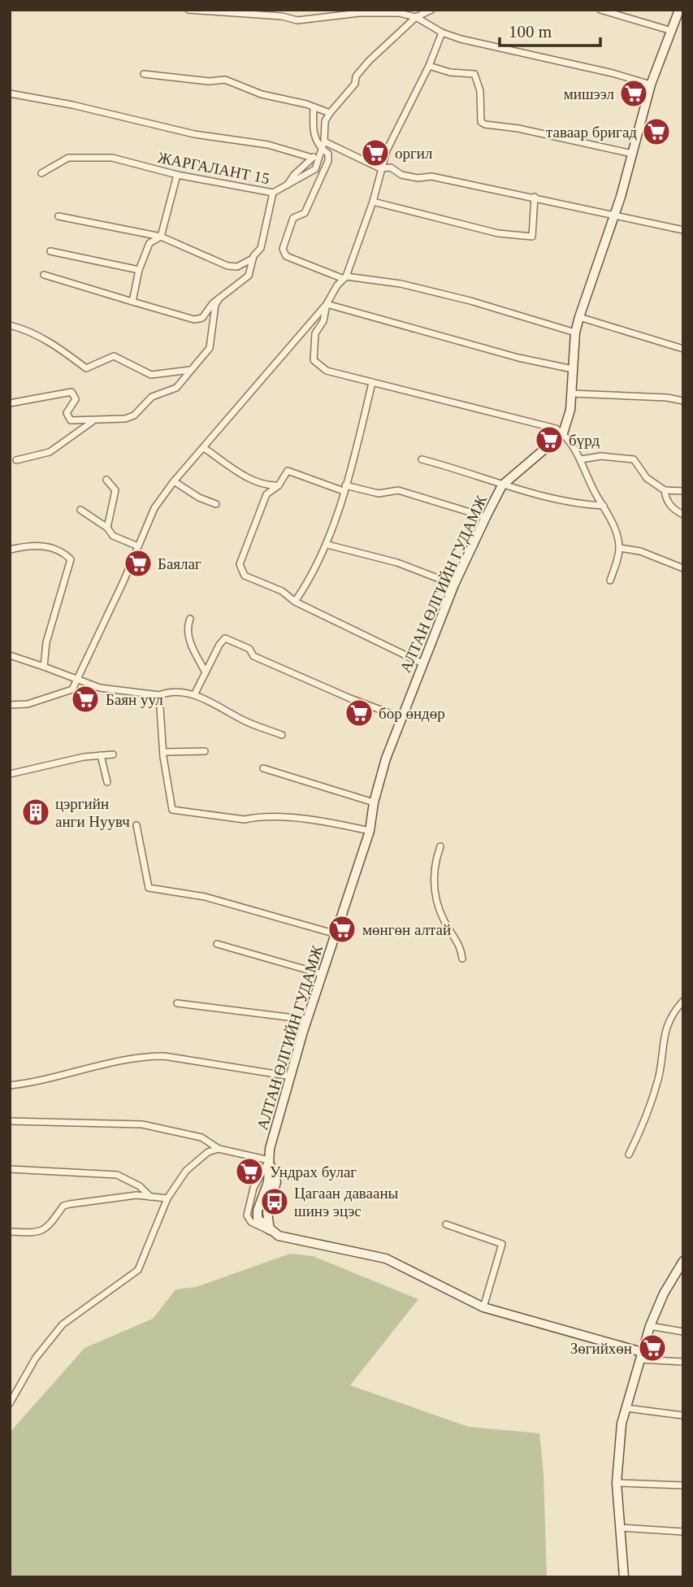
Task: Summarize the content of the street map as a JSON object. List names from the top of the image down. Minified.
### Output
{"streets":{"main road":["АЛТАН ӨЛГИЙН ГУДАМЖ"],"street":["ЖАРГАЛАНТ 15"]},"places":{"supermarket":["мишээл","таваар бригад","оргил","бүрд","Баялаг","Баян уул","бор өндөр","мөнгөн алтай","Ундрах булаг","Зөгийхөн"],"building":["цэргийн анги Нуувч"],"bus stop":["Цагаан давааны шинэ эцэс"]},"scale_bar":"100 m"}
